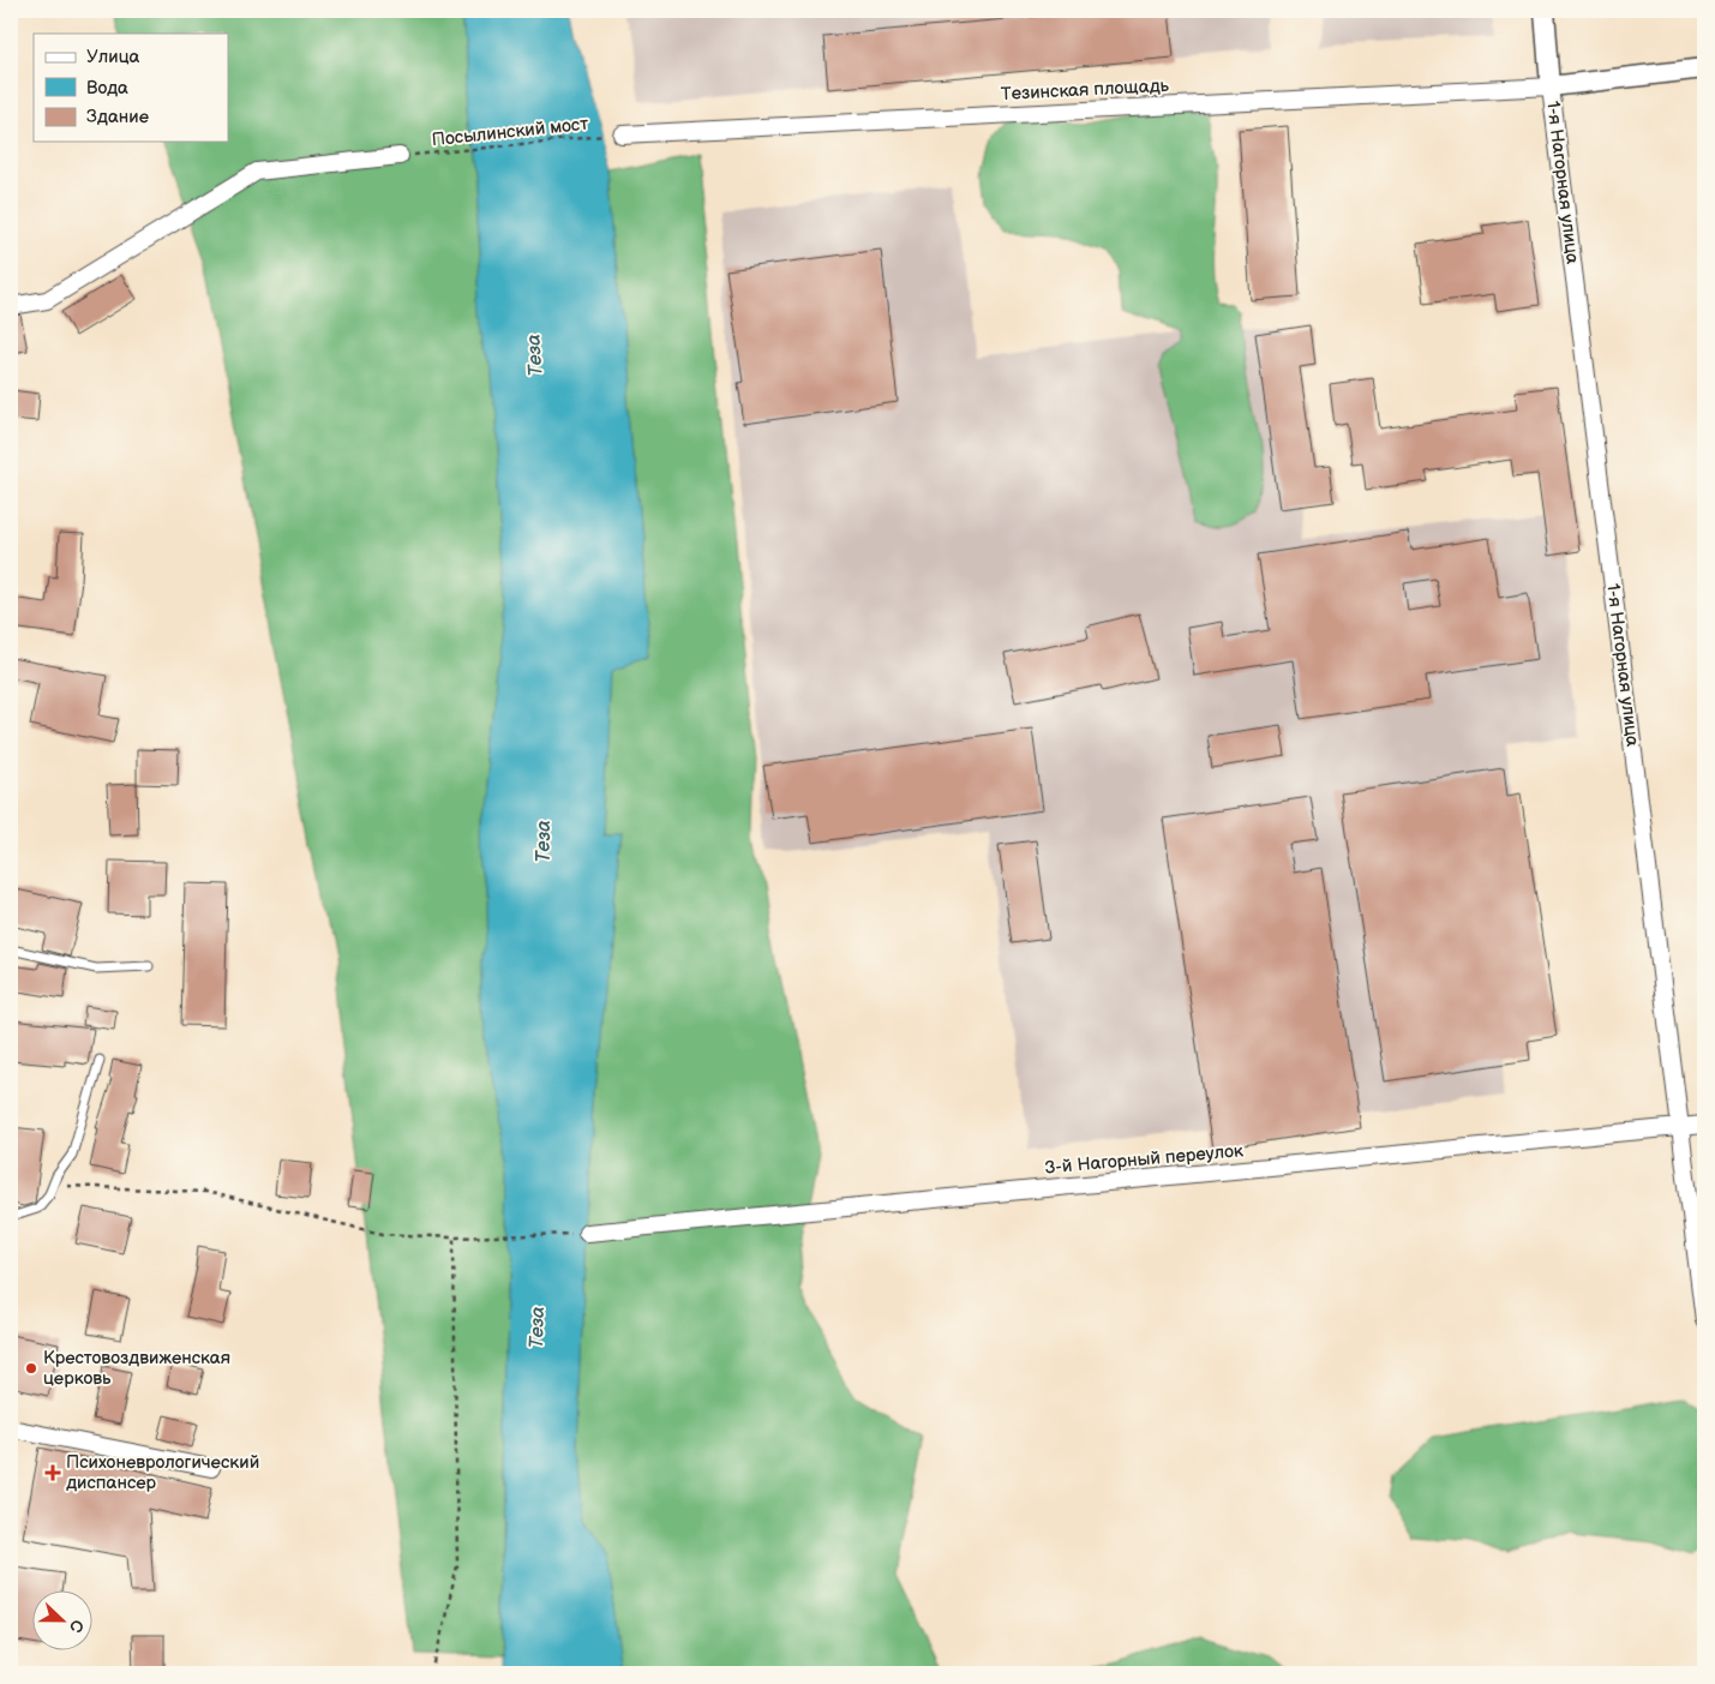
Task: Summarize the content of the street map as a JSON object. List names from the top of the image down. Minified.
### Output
{"streets":{"street":["Тезинская площадь","1-я Нагорная улица","3-й Нагорный переулок"],"path":["Посылинский мост"]},"crossings":[["Тезинская площадь","Посылинский мост"],["Тезинская площадь","1-я Нагорная улица"],["1-я Нагорная улица","3-й Нагорный переулок"]],"water":["Теза"],"places":{"other":["Крестовоздвиженская церковь"],"health":["Психоневрологический диспансер"]},"legend":["Улица","Вода","Здание"],"north":"right"}
